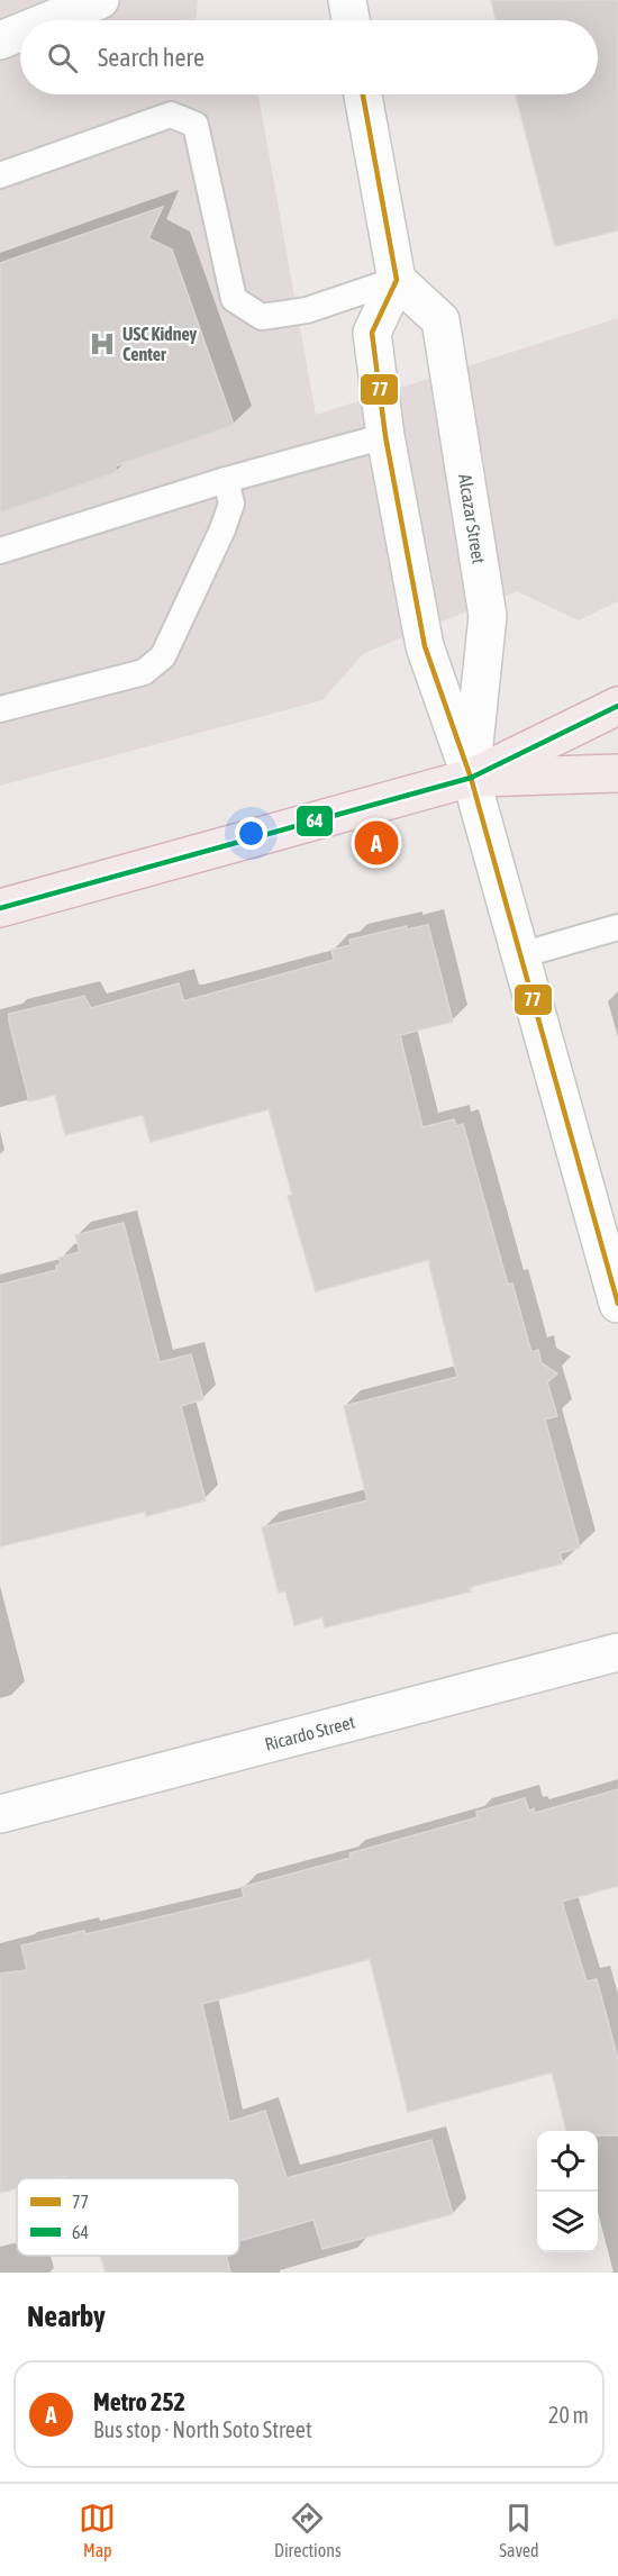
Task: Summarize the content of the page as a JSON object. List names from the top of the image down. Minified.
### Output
{"streets":{"street":["Alcazar Street","Ricardo Street"]},"places":{"hospital":["USC Kidney Center"]},"lines":["transit line 77","transit line 64"],"legend":["77","64"],"page":{"search":"Search here","pins":"A","heading":"Nearby","list":[{"mark":"A","name":"Metro 252","note":"Bus stop · North Soto Street","value":"20 m"}],"nav":["Map","Directions","Saved"]}}
